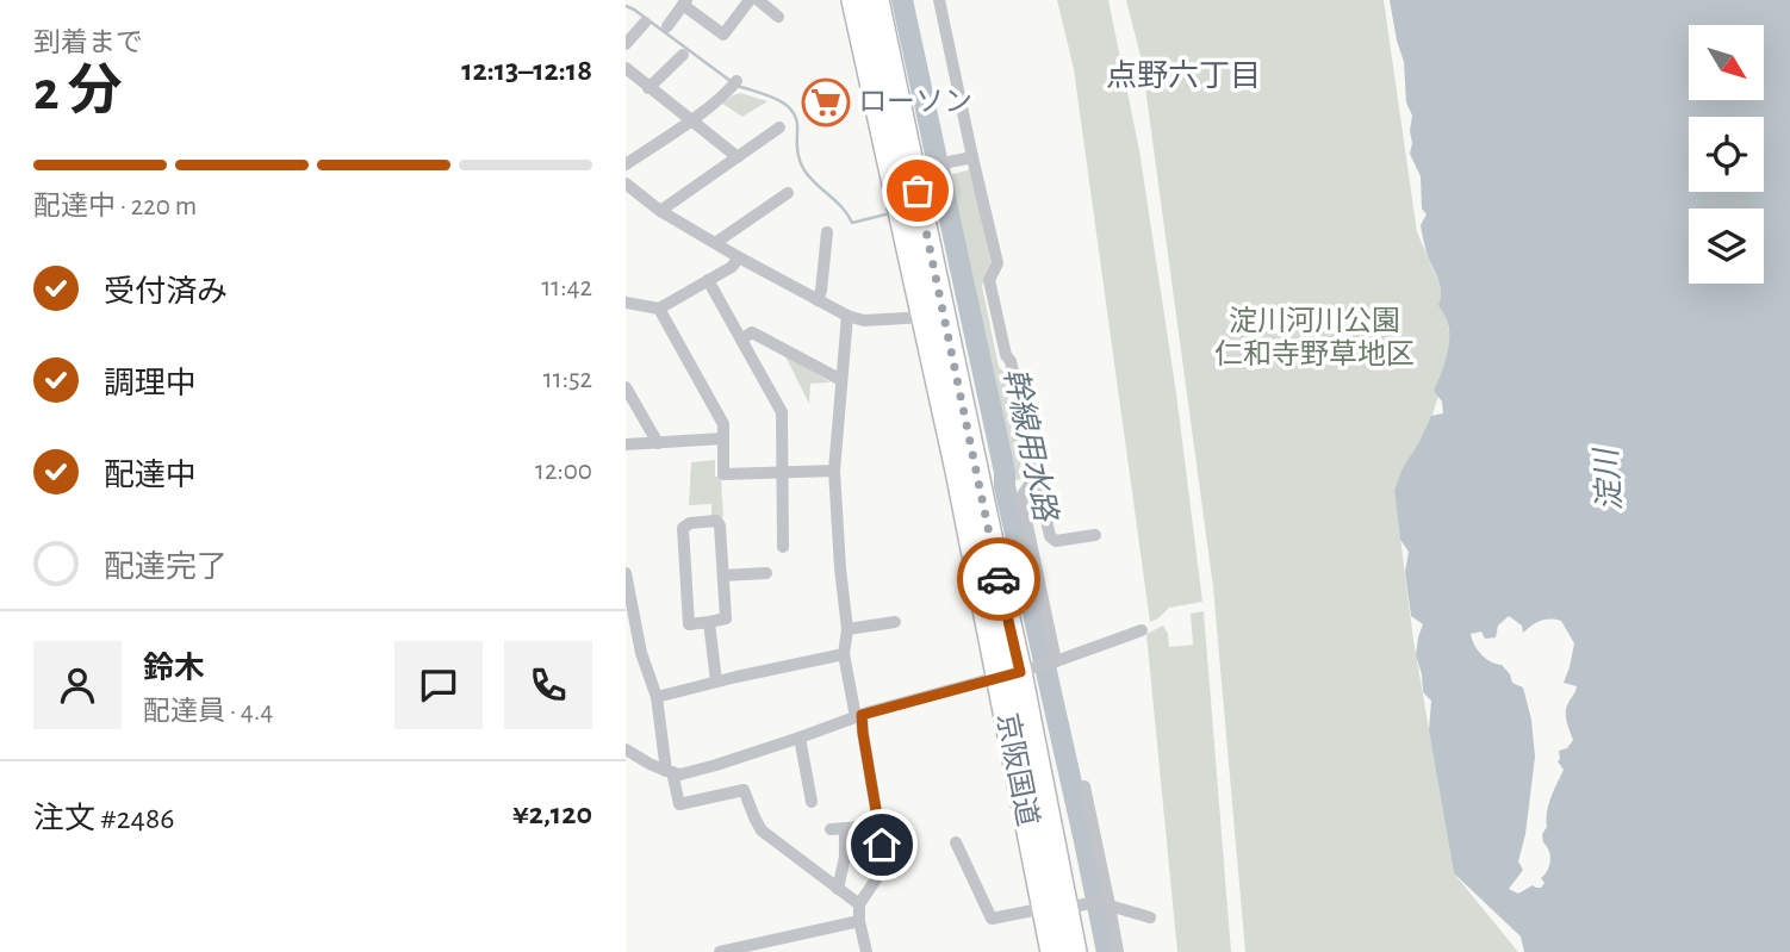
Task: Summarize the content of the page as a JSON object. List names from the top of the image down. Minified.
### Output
{"streets":{"highway":["京阪国道"]},"districts":["点野六丁目"],"water":["幹線用水路","淀川"],"parks":["淀川河川公園 仁和寺野草地区"],"places":{"supermarket":["ローソン"]},"north":"bottom right","page":{"heading":["2 分","到着まで","12:13–12:18"],"panel":["鈴木","配達員 · 4.4","注文 #2486","¥2,120"],"bar":"配達中 · 220 m","list":[["受付済み","11:42"],["調理中","11:52"],["配達中","12:00"],"配達完了"]}}
